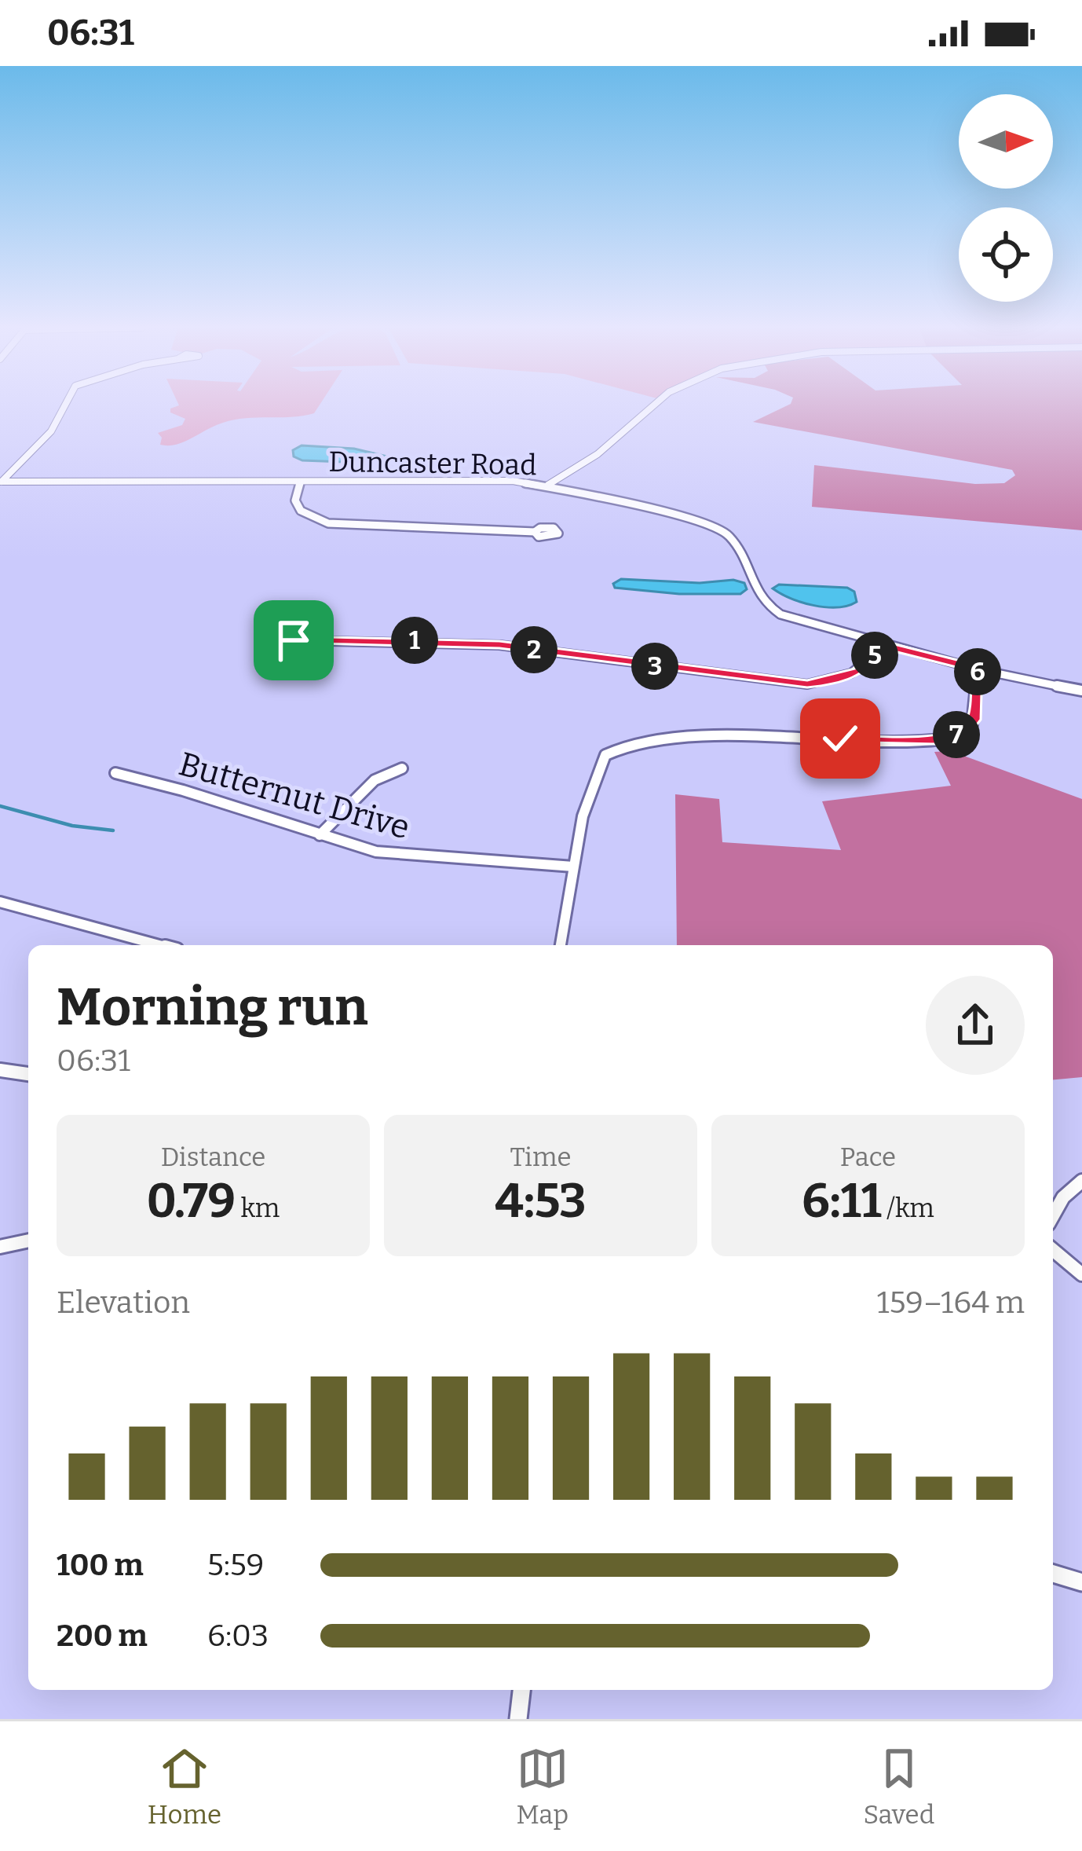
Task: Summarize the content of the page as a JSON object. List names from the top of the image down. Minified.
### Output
{"streets":{"street":["Duncaster Road","Butternut Drive"]},"north":"right","page":{"status":"06:31","pins":["1","2","5","3","6","7"],"heading":["Morning run","06:31"],"stats":[["Distance","0.79 km"],["Time","4:53"],["Pace","6:11 /km"]],"chart":["Elevation","159–164 m"],"list":[{"name":"100 m","note":"5:59"},{"name":"200 m","note":"6:03"}],"tabs":["Home","Map","Saved"]}}
